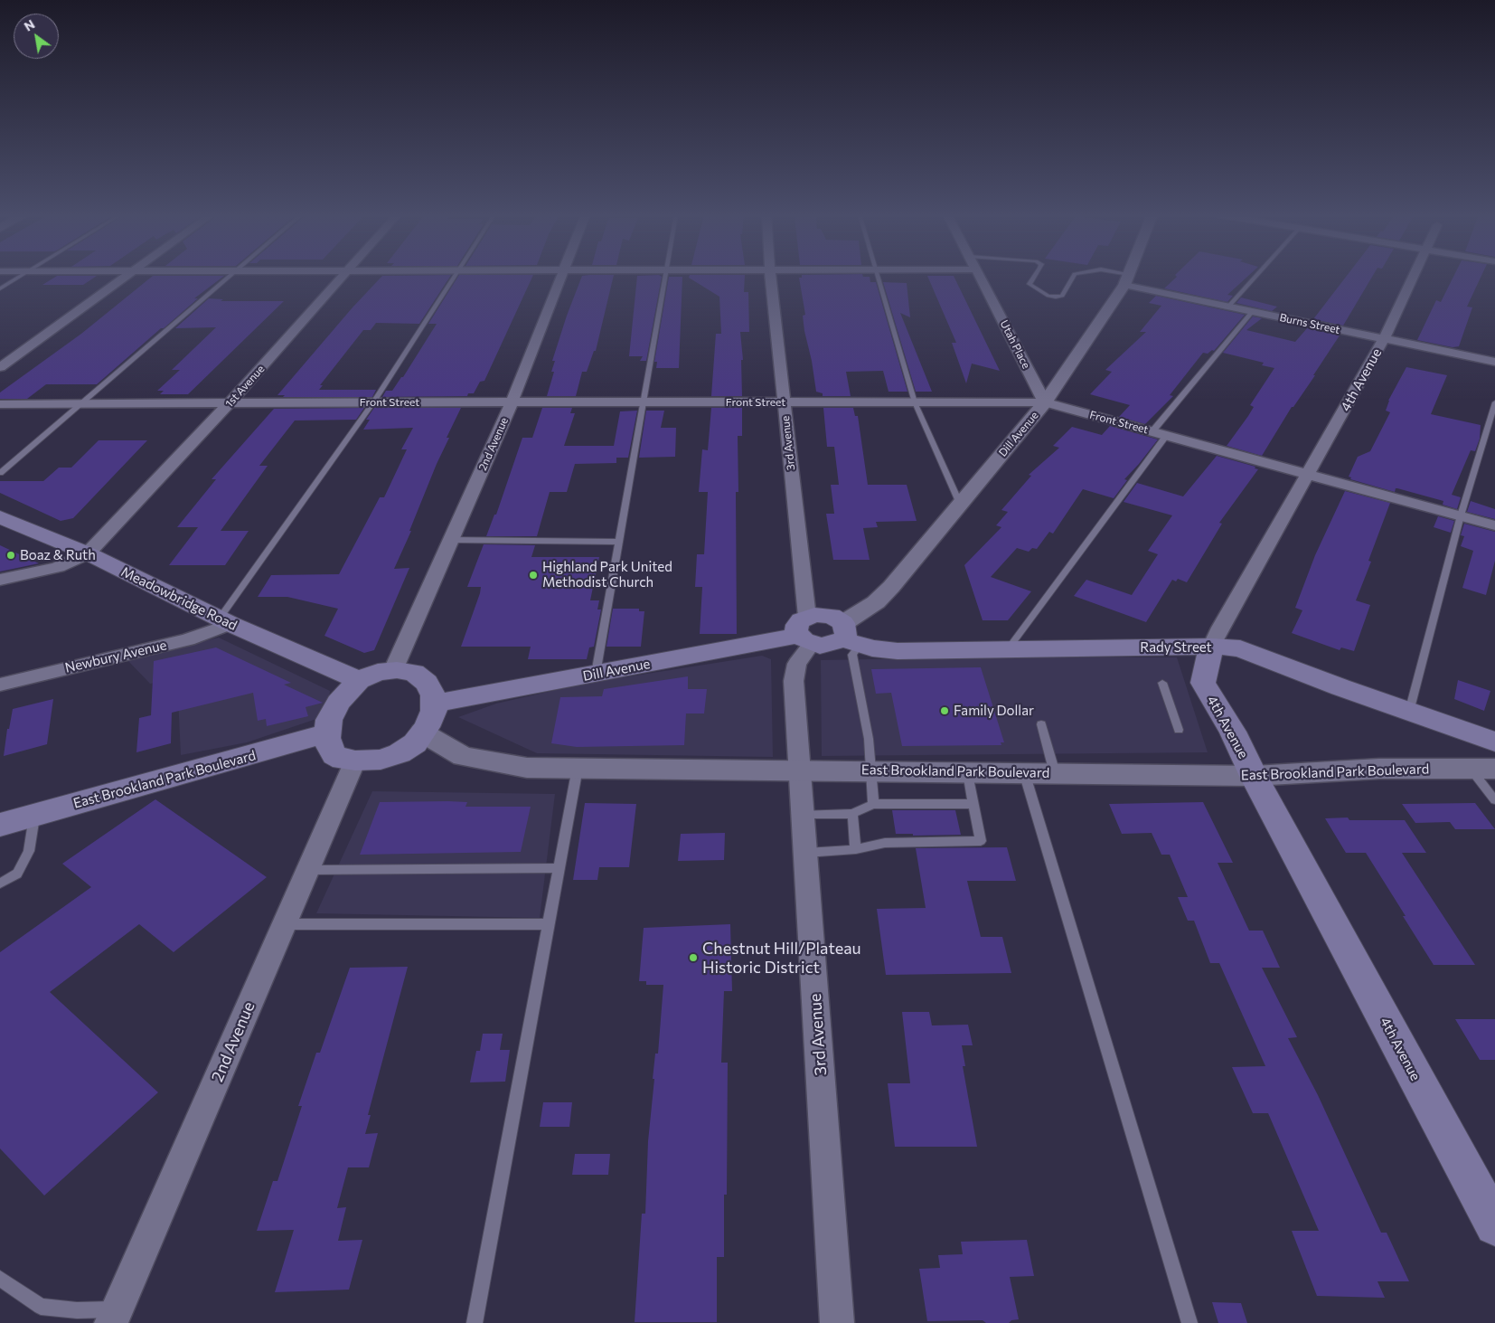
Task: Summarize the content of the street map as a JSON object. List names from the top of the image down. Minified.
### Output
{"streets":{"main road":["4th Avenue","Dill Avenue","Meadowbridge Road","Rady Street","East Brookland Park Boulevard"],"street":["Burns Street","Utah Place","1st Avenue","Front Street","3rd Avenue","2nd Avenue","Newbury Avenue"]},"crossings":[["Burns Street","4th Avenue"],["Burns Street","Dill Avenue"],["Utah Place","Front Street"],["Utah Place","Dill Avenue"],["4th Avenue","Front Street"],["4th Avenue","Rady Street"],["4th Avenue","East Brookland Park Boulevard"],["1st Avenue","Front Street"],["1st Avenue","Meadowbridge Road"],["Front Street","Dill Avenue"],["Front Street","3rd Avenue"],["Front Street","2nd Avenue"],["Dill Avenue","3rd Avenue"],["Dill Avenue","2nd Avenue"],["Dill Avenue","Meadowbridge Road"],["Dill Avenue","Rady Street"],["Dill Avenue","East Brookland Park Boulevard"],["3rd Avenue","East Brookland Park Boulevard"],["2nd Avenue","Meadowbridge Road"],["2nd Avenue","East Brookland Park Boulevard"],["Meadowbridge Road","Newbury Avenue"],["Meadowbridge Road","East Brookland Park Boulevard"]],"places":["Boaz & Ruth","Highland Park United Methodist Church","Family Dollar","Chestnut Hill/Plateau Historic District"],"north":"top left"}
